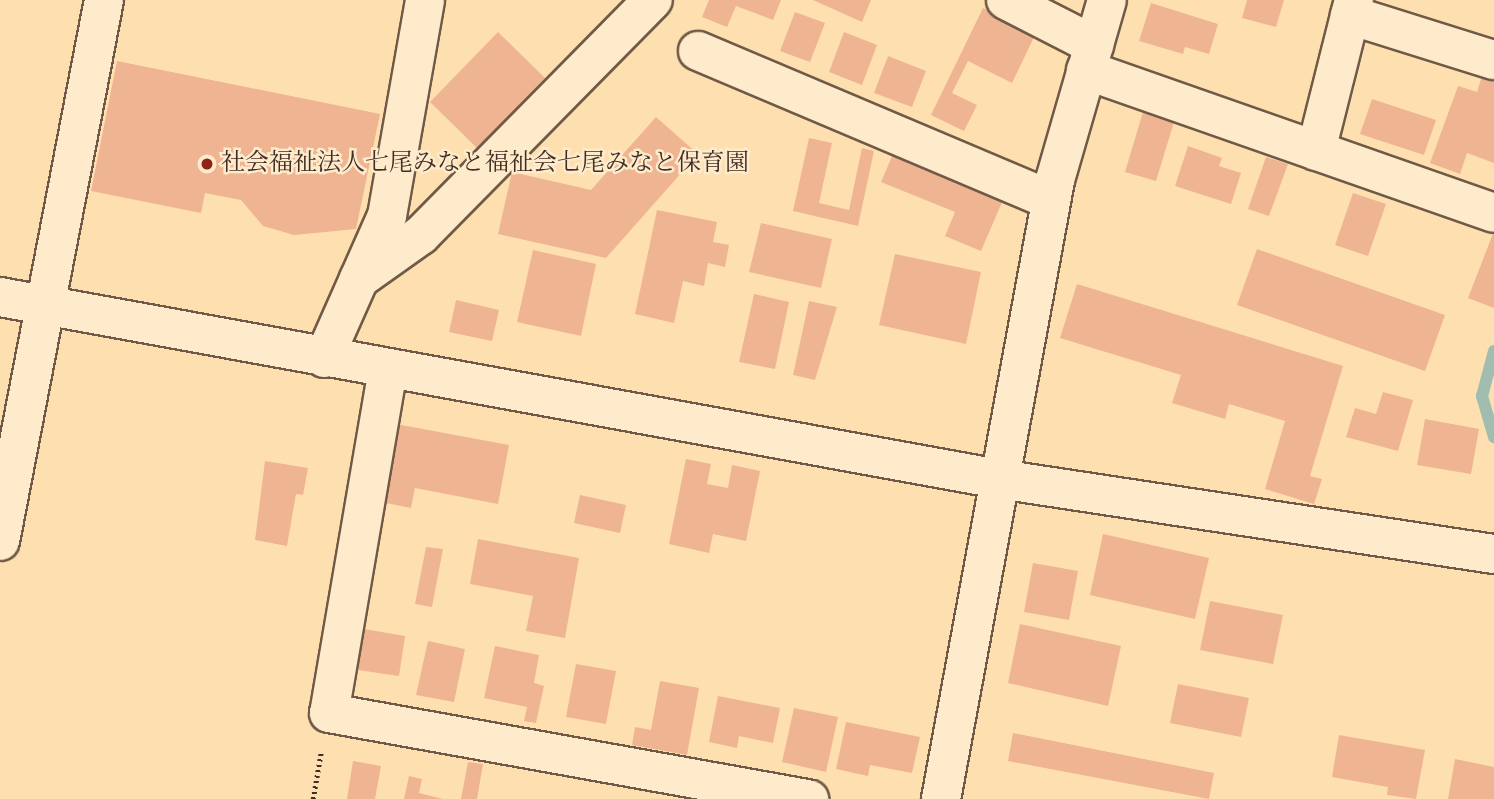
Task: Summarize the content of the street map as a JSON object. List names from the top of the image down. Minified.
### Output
{"places":["社会福祉法人七尾みなと福祉会七尾みなと保育園"]}
